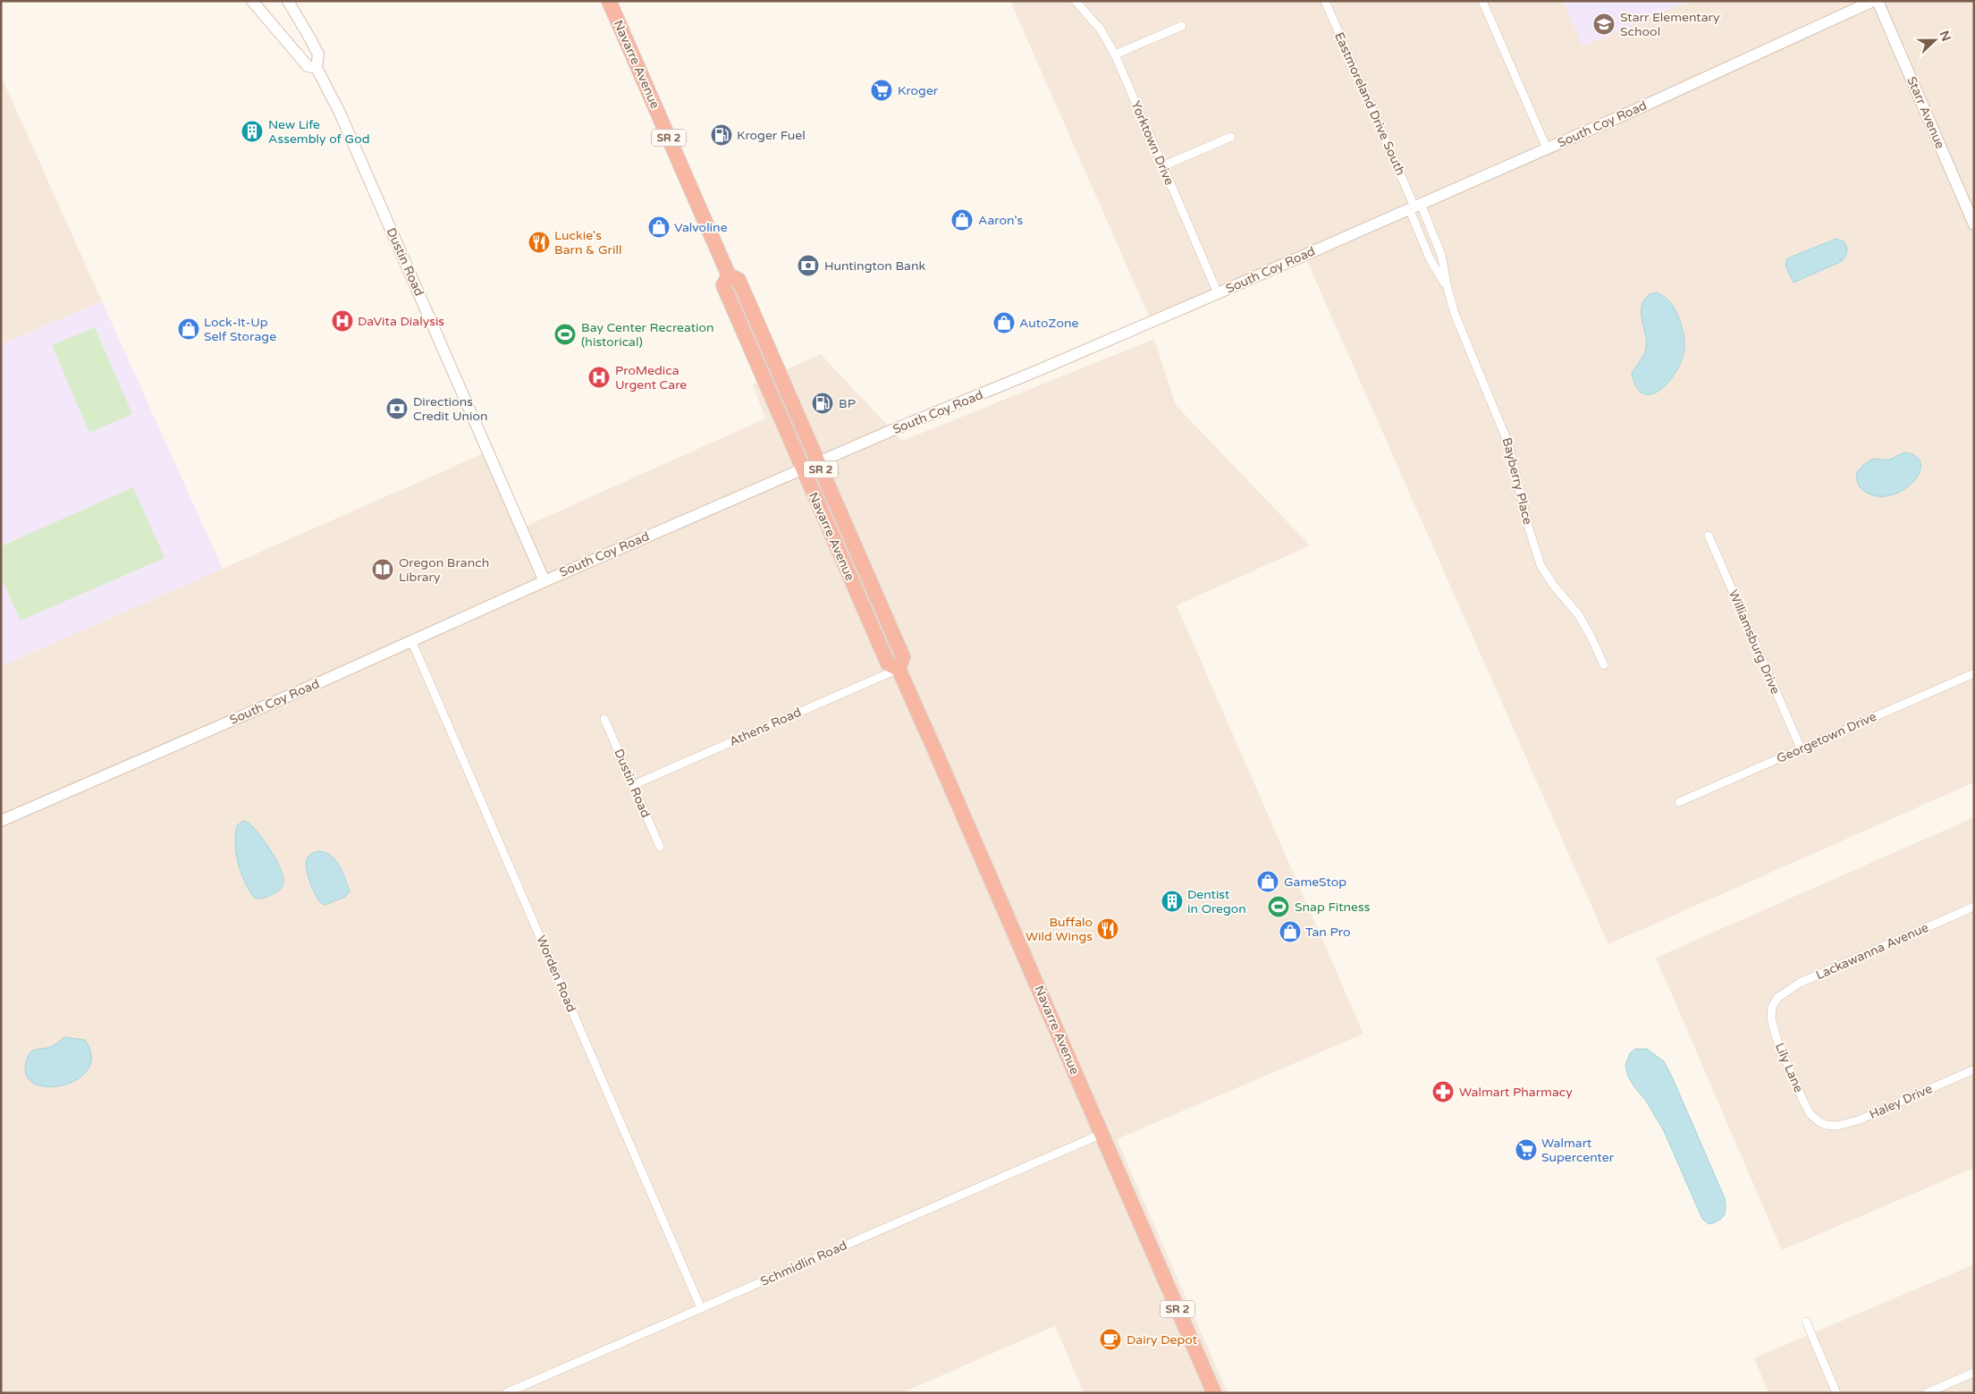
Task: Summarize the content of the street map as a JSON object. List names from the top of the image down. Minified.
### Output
{"streets":{"highway":["Navarre Avenue","SR 2"],"street":["Eastmoreland Drive South","Starr Avenue","South Coy Road","Yorktown Drive","Dustin Road","Bayberry Place","Williamsburg Drive","Athens Road","Georgetown Drive","Lackawanna Avenue","Worden Road","Lily Lane","Haley Drive","Schmidlin Road"]},"crossings":[["Navarre Avenue","South Coy Road"],["Navarre Avenue","Athens Road"],["Navarre Avenue","Schmidlin Road"],["Eastmoreland Drive South","South Coy Road"],["Eastmoreland Drive South","Bayberry Place"],["South Coy Road","Yorktown Drive"],["South Coy Road","Dustin Road"],["South Coy Road","Bayberry Place"],["South Coy Road","Worden Road"],["Dustin Road","Athens Road"],["Williamsburg Drive","Georgetown Drive"],["Lackawanna Avenue","Lily Lane"],["Worden Road","Schmidlin Road"],["Lily Lane","Haley Drive"]],"places":{"school or university":["Starr Elementary School"],"supermarket":["Kroger","Walmart Supercenter"],"building":["New Life Assembly of God","Dentist in Oregon"],"fuel station":["Kroger Fuel","BP"],"shop":["Aaron's","Valvoline","AutoZone","Lock-It-Up Self Storage","GameStop","Tan Pro"],"restaurant":["Luckie's Barn & Grill","Buffalo Wild Wings"],"bank":["Huntington Bank","Directions Credit Union"],"hospital":["DaVita Dialysis","ProMedica Urgent Care"],"sports":["Bay Center Recreation (historical)","Snap Fitness"],"library":["Oregon Branch Library"],"pharmacy":["Walmart Pharmacy"],"cafe":["Dairy Depot"]},"north":"right"}
